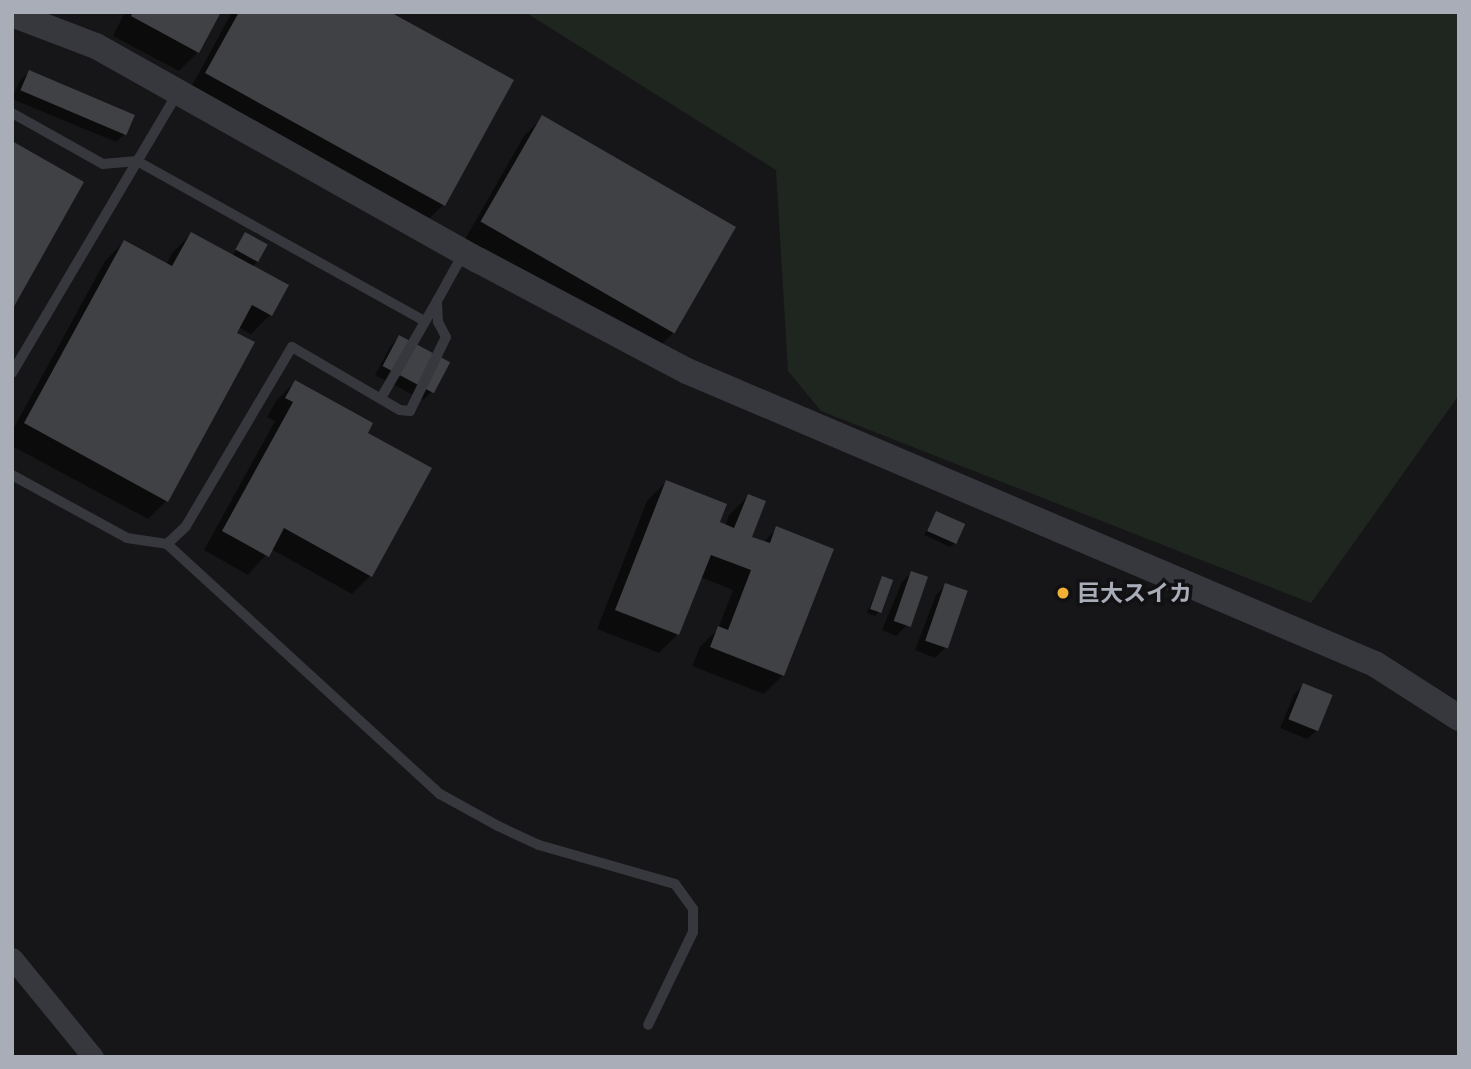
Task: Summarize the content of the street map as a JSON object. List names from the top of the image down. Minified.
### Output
{"places":["巨大スイカ"]}
